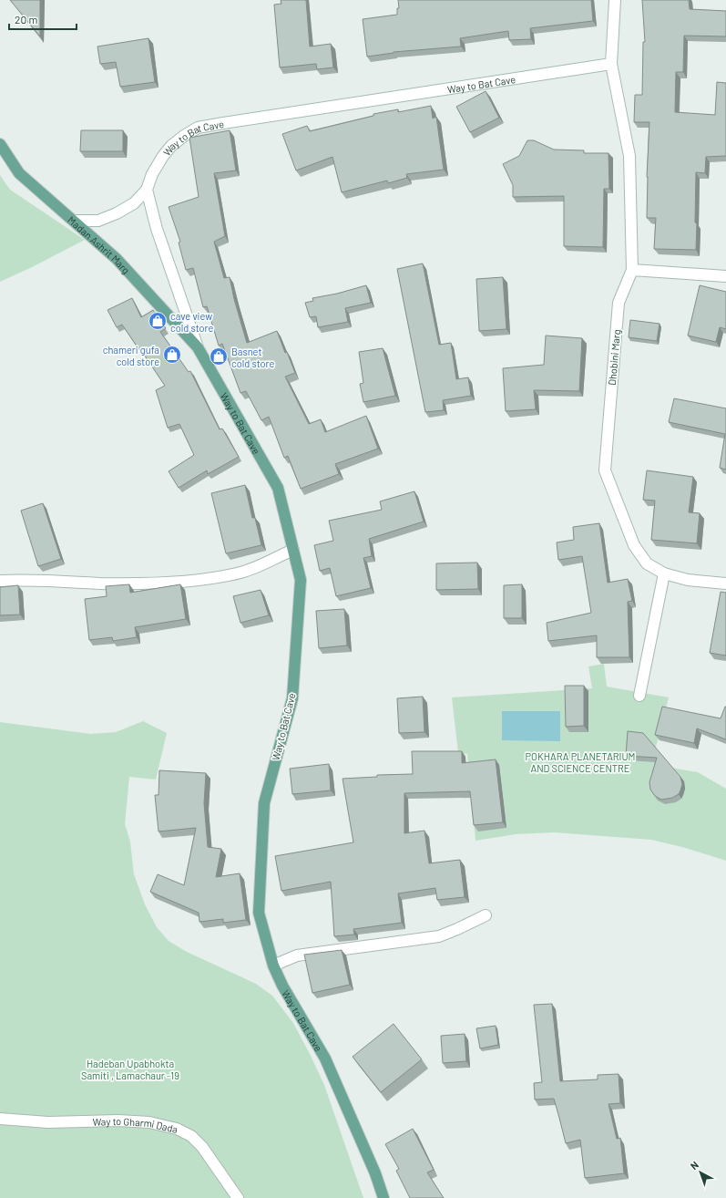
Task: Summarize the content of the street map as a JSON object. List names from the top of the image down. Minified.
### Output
{"streets":{"main road":["Way to Bat Cave","Madan Ashrit Marg"],"street":["Dhobini Marg","Way to Gharmi Dada"]},"crossings":[["Way to Bat Cave","Madan Ashrit Marg"],["Way to Bat Cave","Dhobini Marg"]],"parks":["POKHARA PLANETARIUM AND SCIENCE CENTRE","Hadeban Upabhokta Samiti , Lamachaur -19"],"places":{"shop":["cave view cold store","chameri gufa cold store","Basnet cold store"]},"scale_bar":"20 m","north":"top left"}
